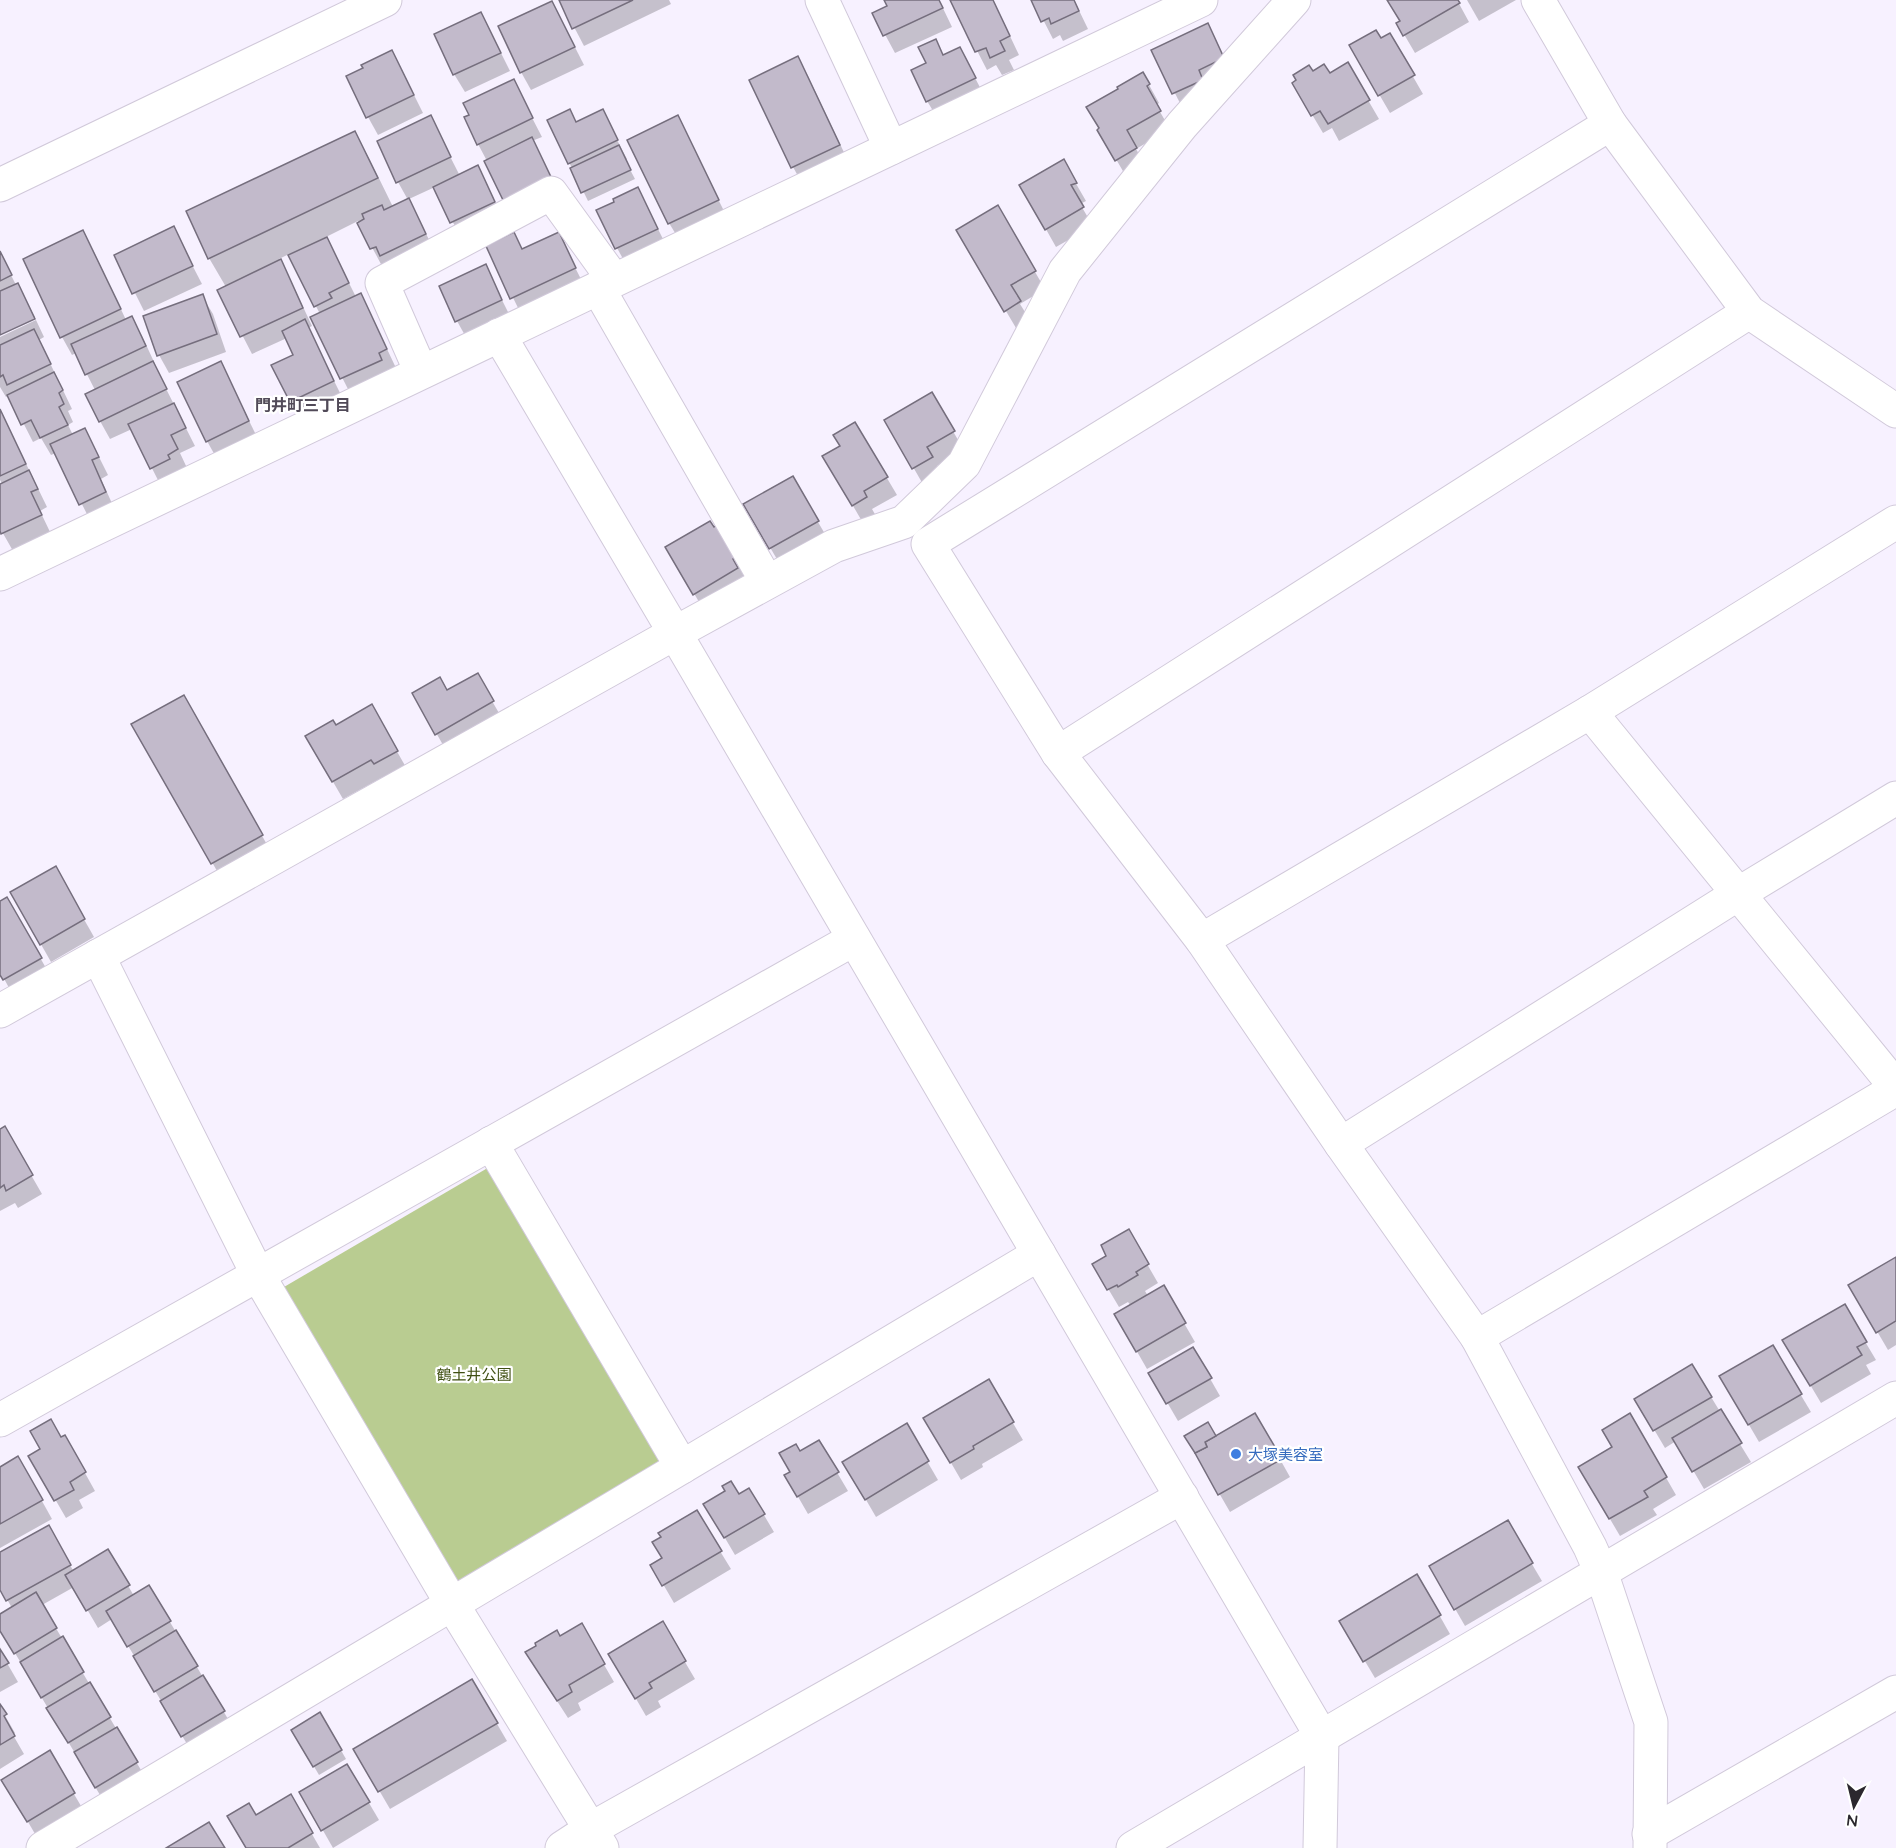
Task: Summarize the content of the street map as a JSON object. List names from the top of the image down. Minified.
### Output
{"districts":["門井町三丁目"],"parks":["鶴土井公園"],"places":["大塚美容室"],"north":"bottom"}
